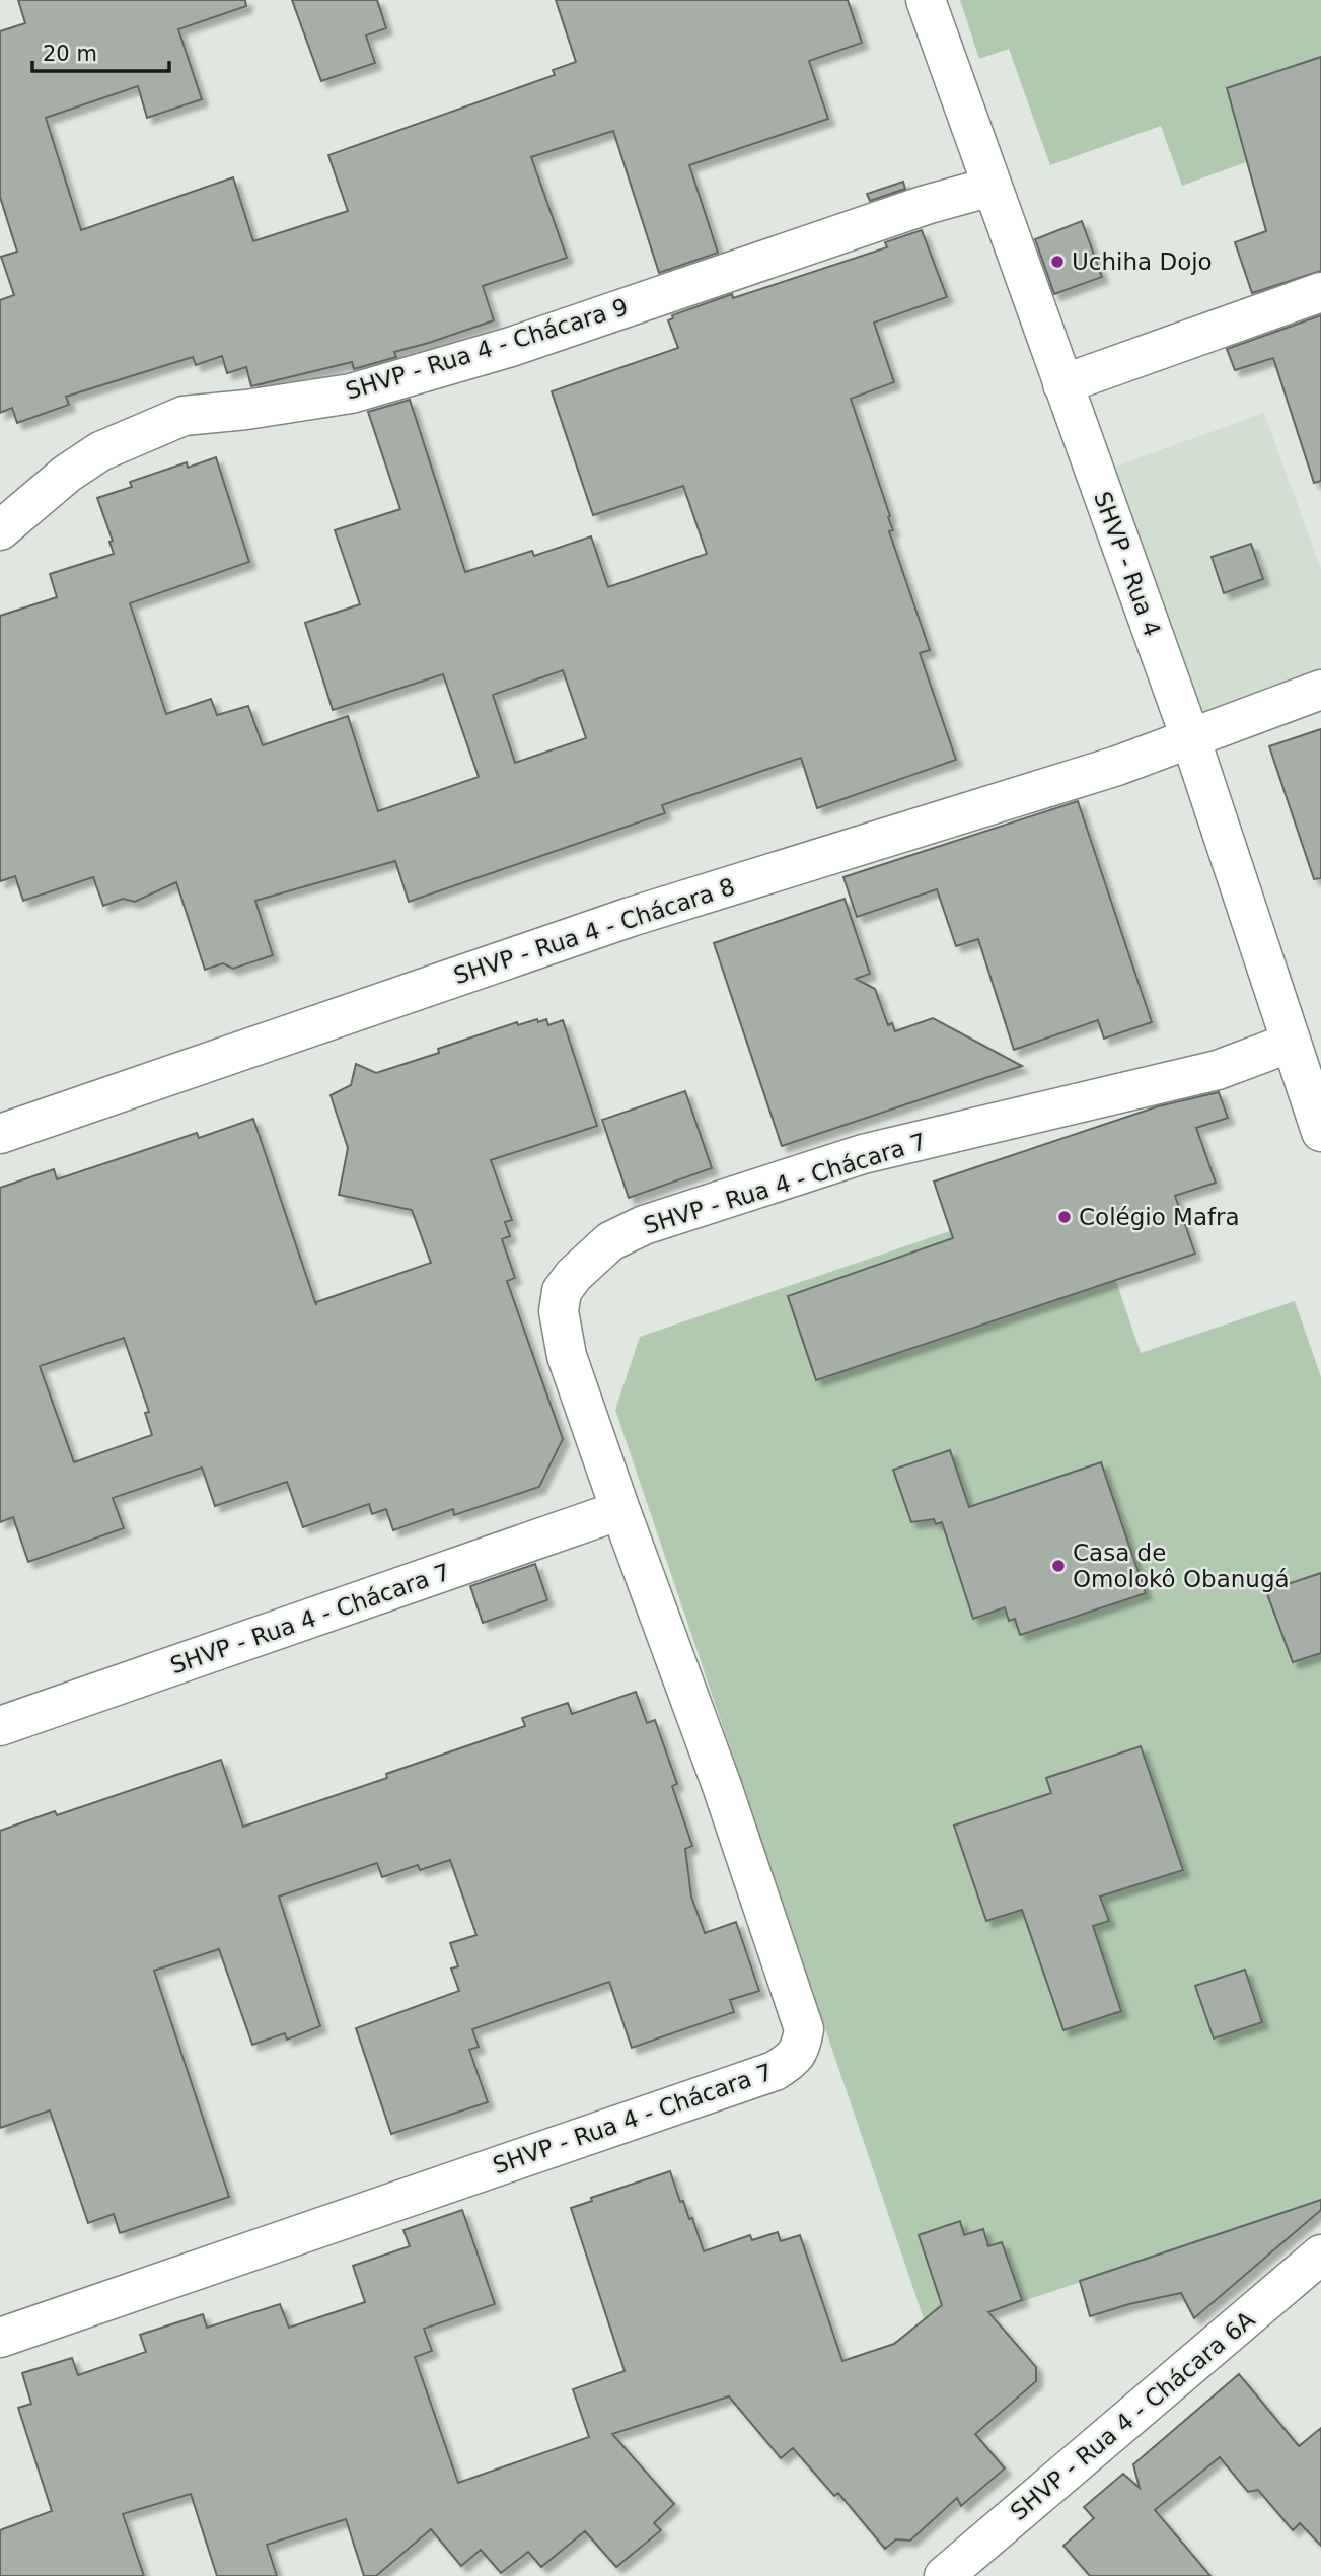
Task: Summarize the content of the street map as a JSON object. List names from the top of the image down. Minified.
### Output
{"streets":{"street":["SHVP - Rua 4 - Chácara 9","SHVP - Rua 4","SHVP - Rua 4 - Chácara 8","SHVP - Rua 4 - Chácara 7","SHVP - Rua 4 - Chácara 6A"]},"crossings":[["SHVP - Rua 4 - Chácara 9","SHVP - Rua 4"],["SHVP - Rua 4","SHVP - Rua 4 - Chácara 8"],["SHVP - Rua 4","SHVP - Rua 4 - Chácara 7"]],"places":["Uchiha Dojo","Colégio Mafra","Casa de Omolokô Obanugá"],"scale_bar":"20 m"}
